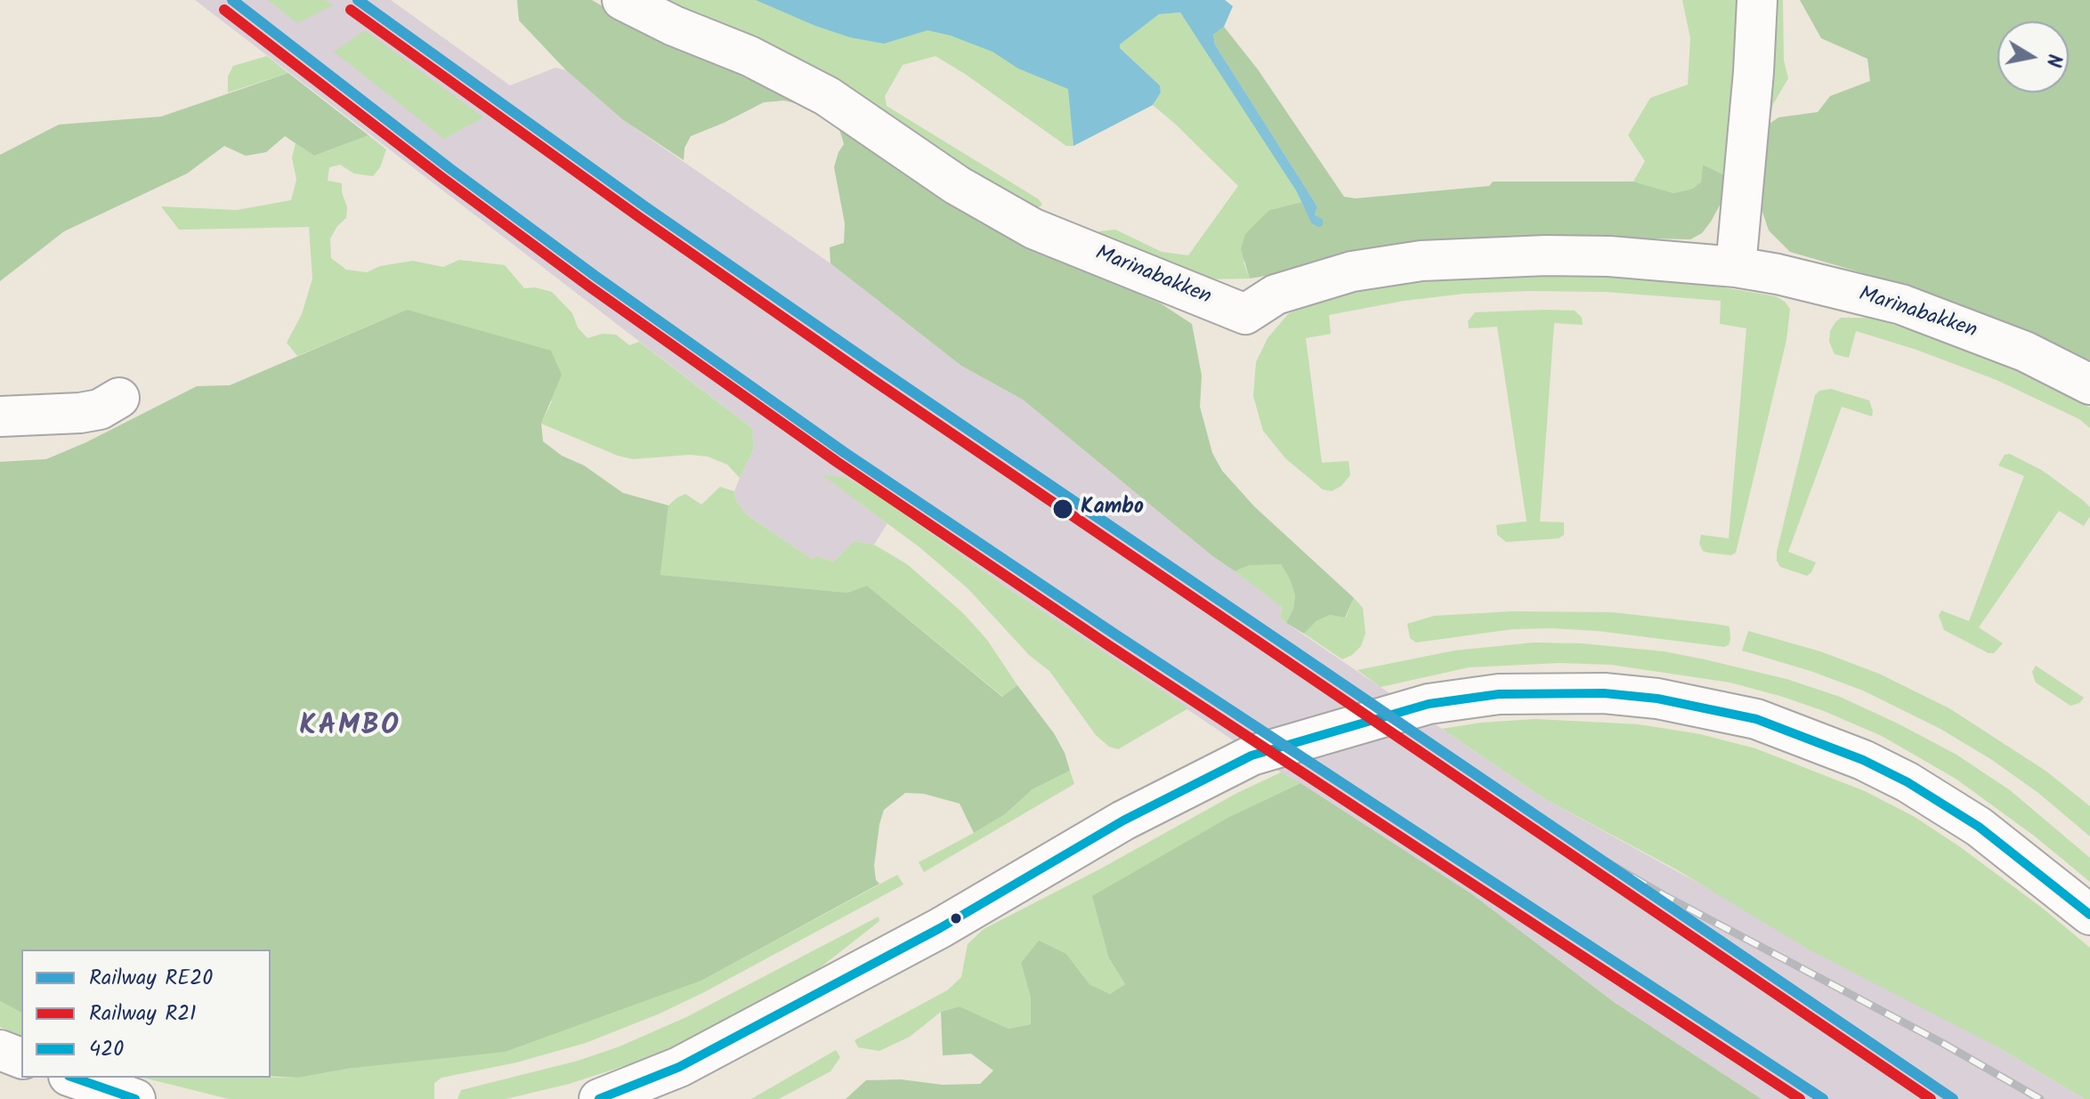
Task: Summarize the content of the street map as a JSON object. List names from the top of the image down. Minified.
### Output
{"streets":{"street":["Marinabakken"]},"districts":["KAMBO"],"places":["Kambo"],"lines":["rail line RE20","rail line R21","transit line 420"],"legend":["Railway RE20","Railway R21","420"],"north":"right"}
